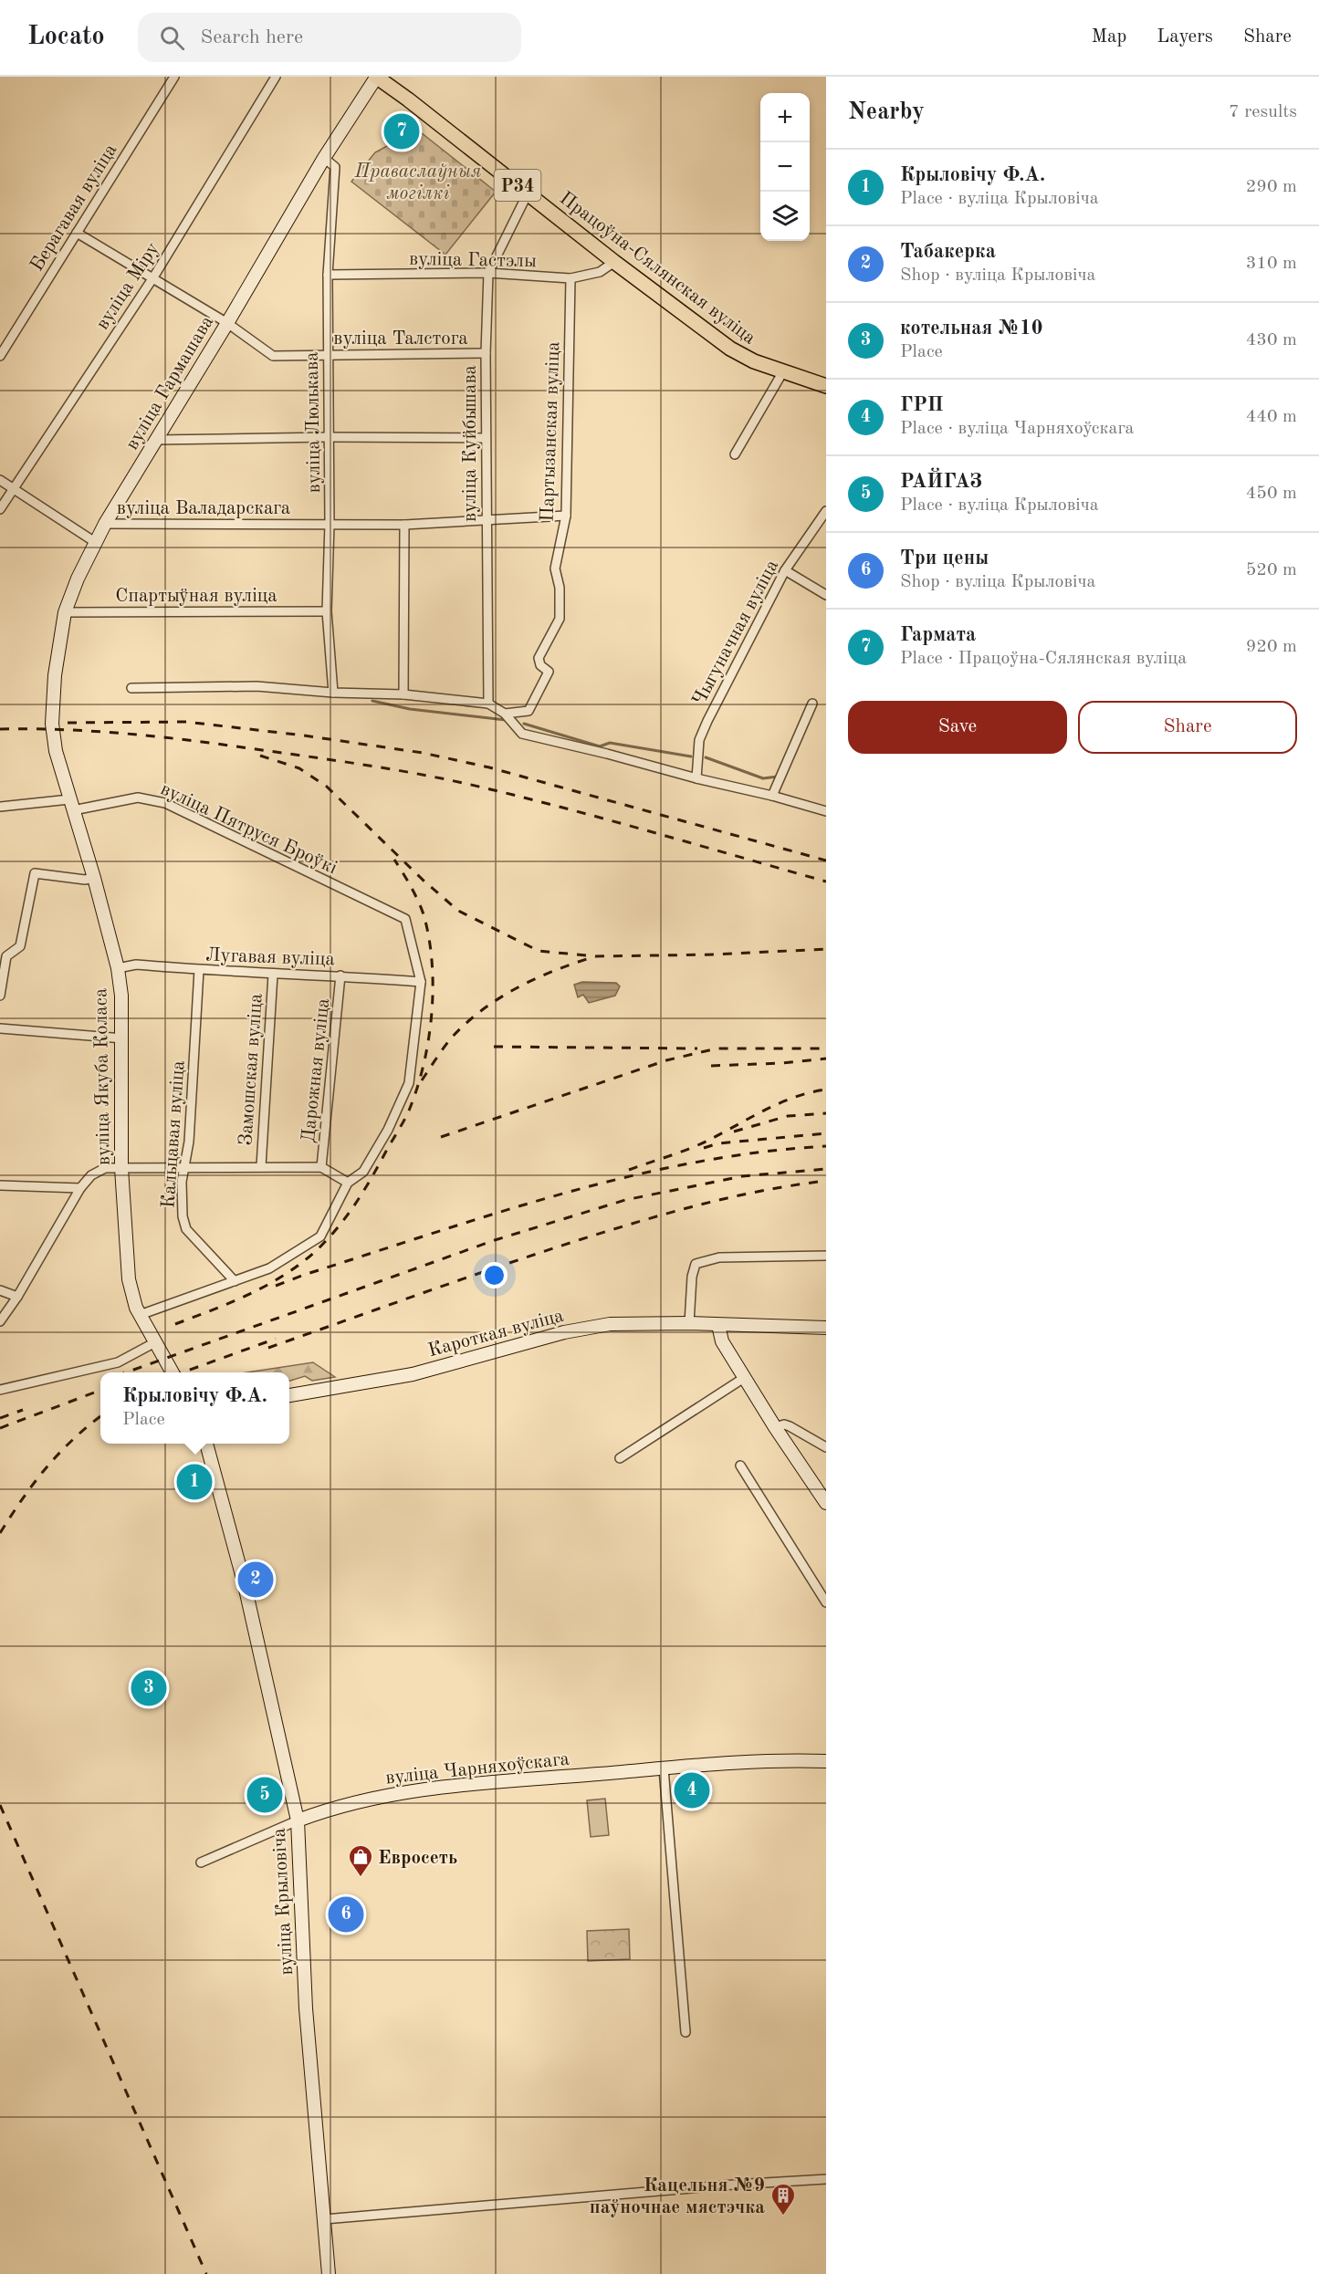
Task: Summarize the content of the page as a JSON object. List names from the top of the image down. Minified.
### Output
{"streets":{"main road":["Р34","Працоўна-Сялянская вуліца","вуліца Гармашава","вуліца Якуба Коласа","Кароткая вуліца","вуліца Чарняхоўскага","вуліца Крыловіча"],"street":["Берагавая вуліца","вуліца Гастэлы","вуліца Міру","вуліца Талстога","вуліца Люлькава","Партызанская вуліца","вуліца Куйбышава","вуліца Валадарскага","Спартыўная вуліца","Чыгуначная вуліца","вуліца Пятруся Броўкі","Лугавая вуліца","Замошская вуліца","Дарожная вуліца","Кальцавая вуліца"]},"crossings":[["Берагавая вуліца","вуліца Талстога"],["вуліца Гастэлы","Працоўна-Сялянская вуліца"],["вуліца Гастэлы","вуліца Люлькава"],["вуліца Гастэлы","Партызанская вуліца"],["вуліца Гастэлы","вуліца Куйбышава"],["Працоўна-Сялянская вуліца","вуліца Гармашава"],["Працоўна-Сялянская вуліца","вуліца Куйбышава"],["вуліца Міру","вуліца Талстога"],["вуліца Талстога","вуліца Гармашава"],["вуліца Талстога","вуліца Люлькава"],["вуліца Талстога","вуліца Куйбышава"],["вуліца Гармашава","вуліца Люлькава"],["вуліца Гармашава","вуліца Валадарскага"],["вуліца Гармашава","Спартыўная вуліца"],["вуліца Гармашава","вуліца Якуба Коласа"],["вуліца Люлькава","вуліца Валадарскага"],["вуліца Люлькава","Спартыўная вуліца"],["Партызанская вуліца","вуліца Валадарскага"],["вуліца Куйбышава","вуліца Валадарскага"],["вуліца Пятруся Броўкі","Лугавая вуліца"],["вуліца Пятруся Броўкі","вуліца Якуба Коласа"],["Лугавая вуліца","Замошская вуліца"],["Лугавая вуліца","Дарожная вуліца"],["Лугавая вуліца","вуліца Якуба Коласа"],["Лугавая вуліца","Кальцавая вуліца"],["вуліца Чарняхоўскага","вуліца Крыловіча"]],"parks":["Праваслаўныя могілкі"],"places":{"shop":["Евросеть"],"building":["Кацельня №9 паўночнае мястэчка"]},"page":{"header":"Locato","search":"Search here","nav":["Map","Layers","Share"],"heading":["Nearby","7 results"],"map_buttons":["+","−"],"pins":["7","1","2","3","4","5","6"],"list":[{"mark":"1","name":"Крыловічу Ф.А.","note":"Place · вуліца Крыловіча","value":"290 m"},{"mark":"2","name":"Табакерка","note":"Shop · вуліца Крыловіча","value":"310 m"},{"mark":"3","name":"котельная №10","note":"Place","value":"430 m"},{"mark":"4","name":"ГРП","note":"Place · вуліца Чарняхоўскага","value":"440 m"},{"mark":"5","name":"РАЙГАЗ","note":"Place · вуліца Крыловіча","value":"450 m"},{"mark":"6","name":"Три цены","note":"Shop · вуліца Крыловіча","value":"520 m"},{"mark":"7","name":"Гармата","note":"Place · Працоўна-Сялянская вуліца","value":"920 m"}],"buttons":["Save","Share"],"popup":["Крыловічу Ф.А.","Place"]}}
